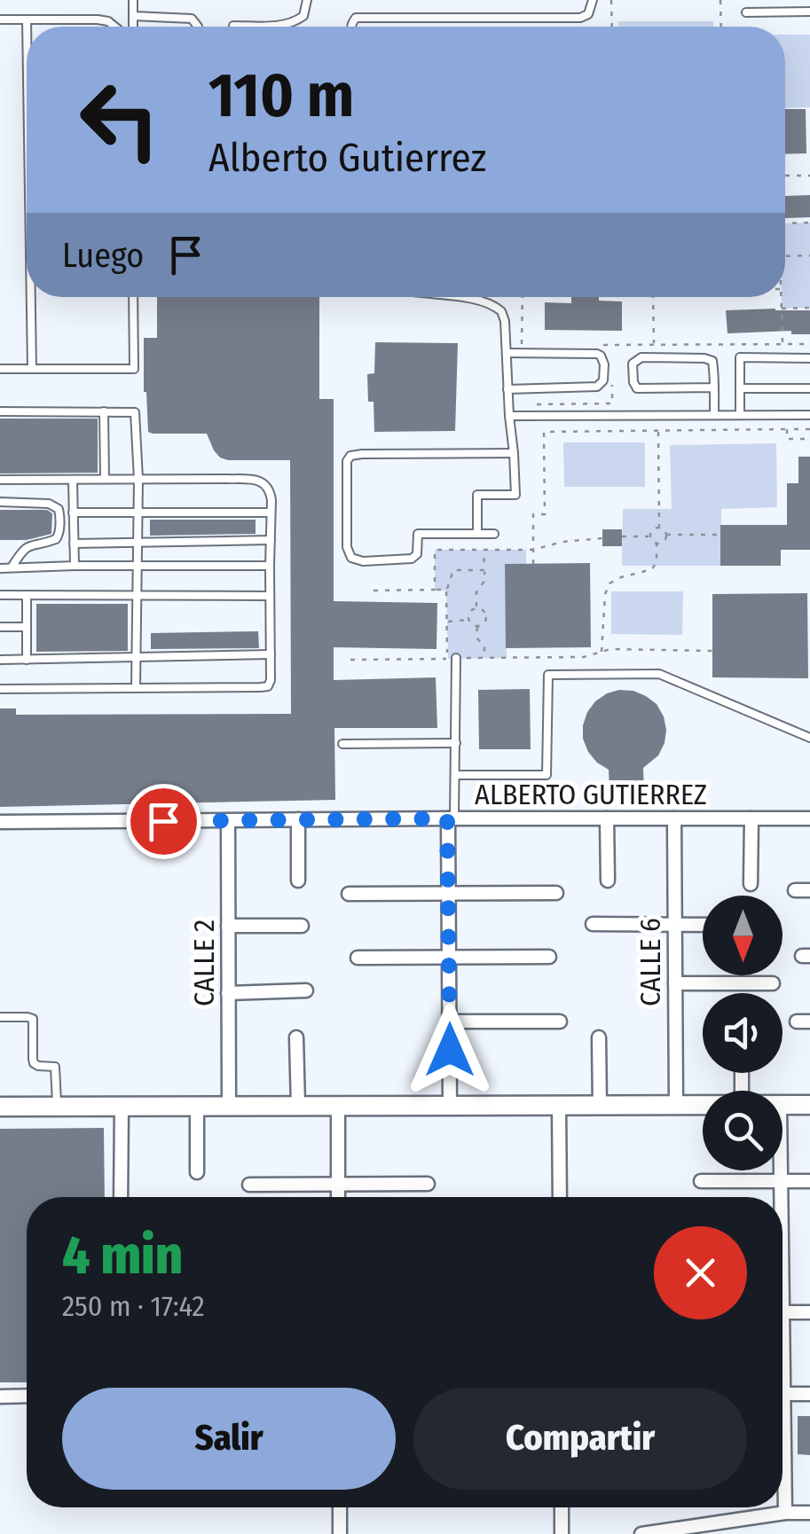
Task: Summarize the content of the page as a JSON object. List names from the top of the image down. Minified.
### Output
{"streets":{"street":["ALBERTO GUTIERREZ","CALLE 6","CALLE 2"]},"crossings":[["ALBERTO GUTIERREZ","CALLE 6"],["ALBERTO GUTIERREZ","CALLE 2"]],"north":"bottom","page":{"turn":["110 m","Alberto Gutierrez"],"then":"Luego","heading":["4 min","250 m · 17:42"],"buttons":["Salir","Compartir"]}}
